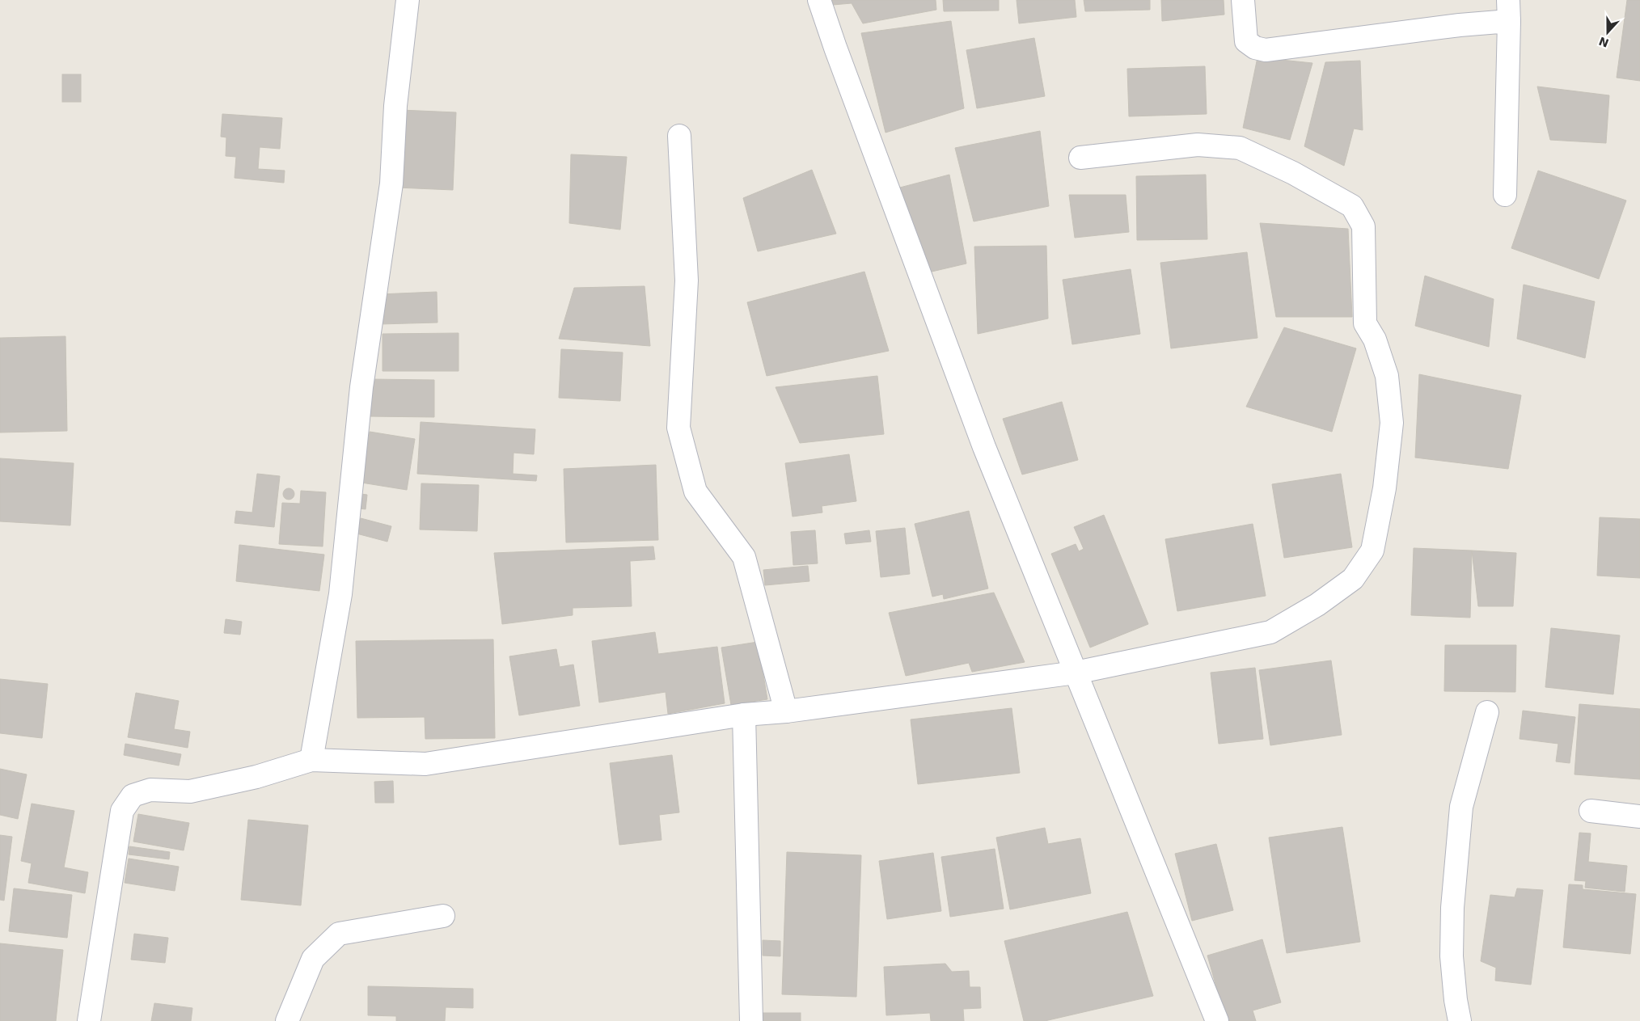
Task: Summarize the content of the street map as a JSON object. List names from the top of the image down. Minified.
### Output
{"north":"bottom"}
